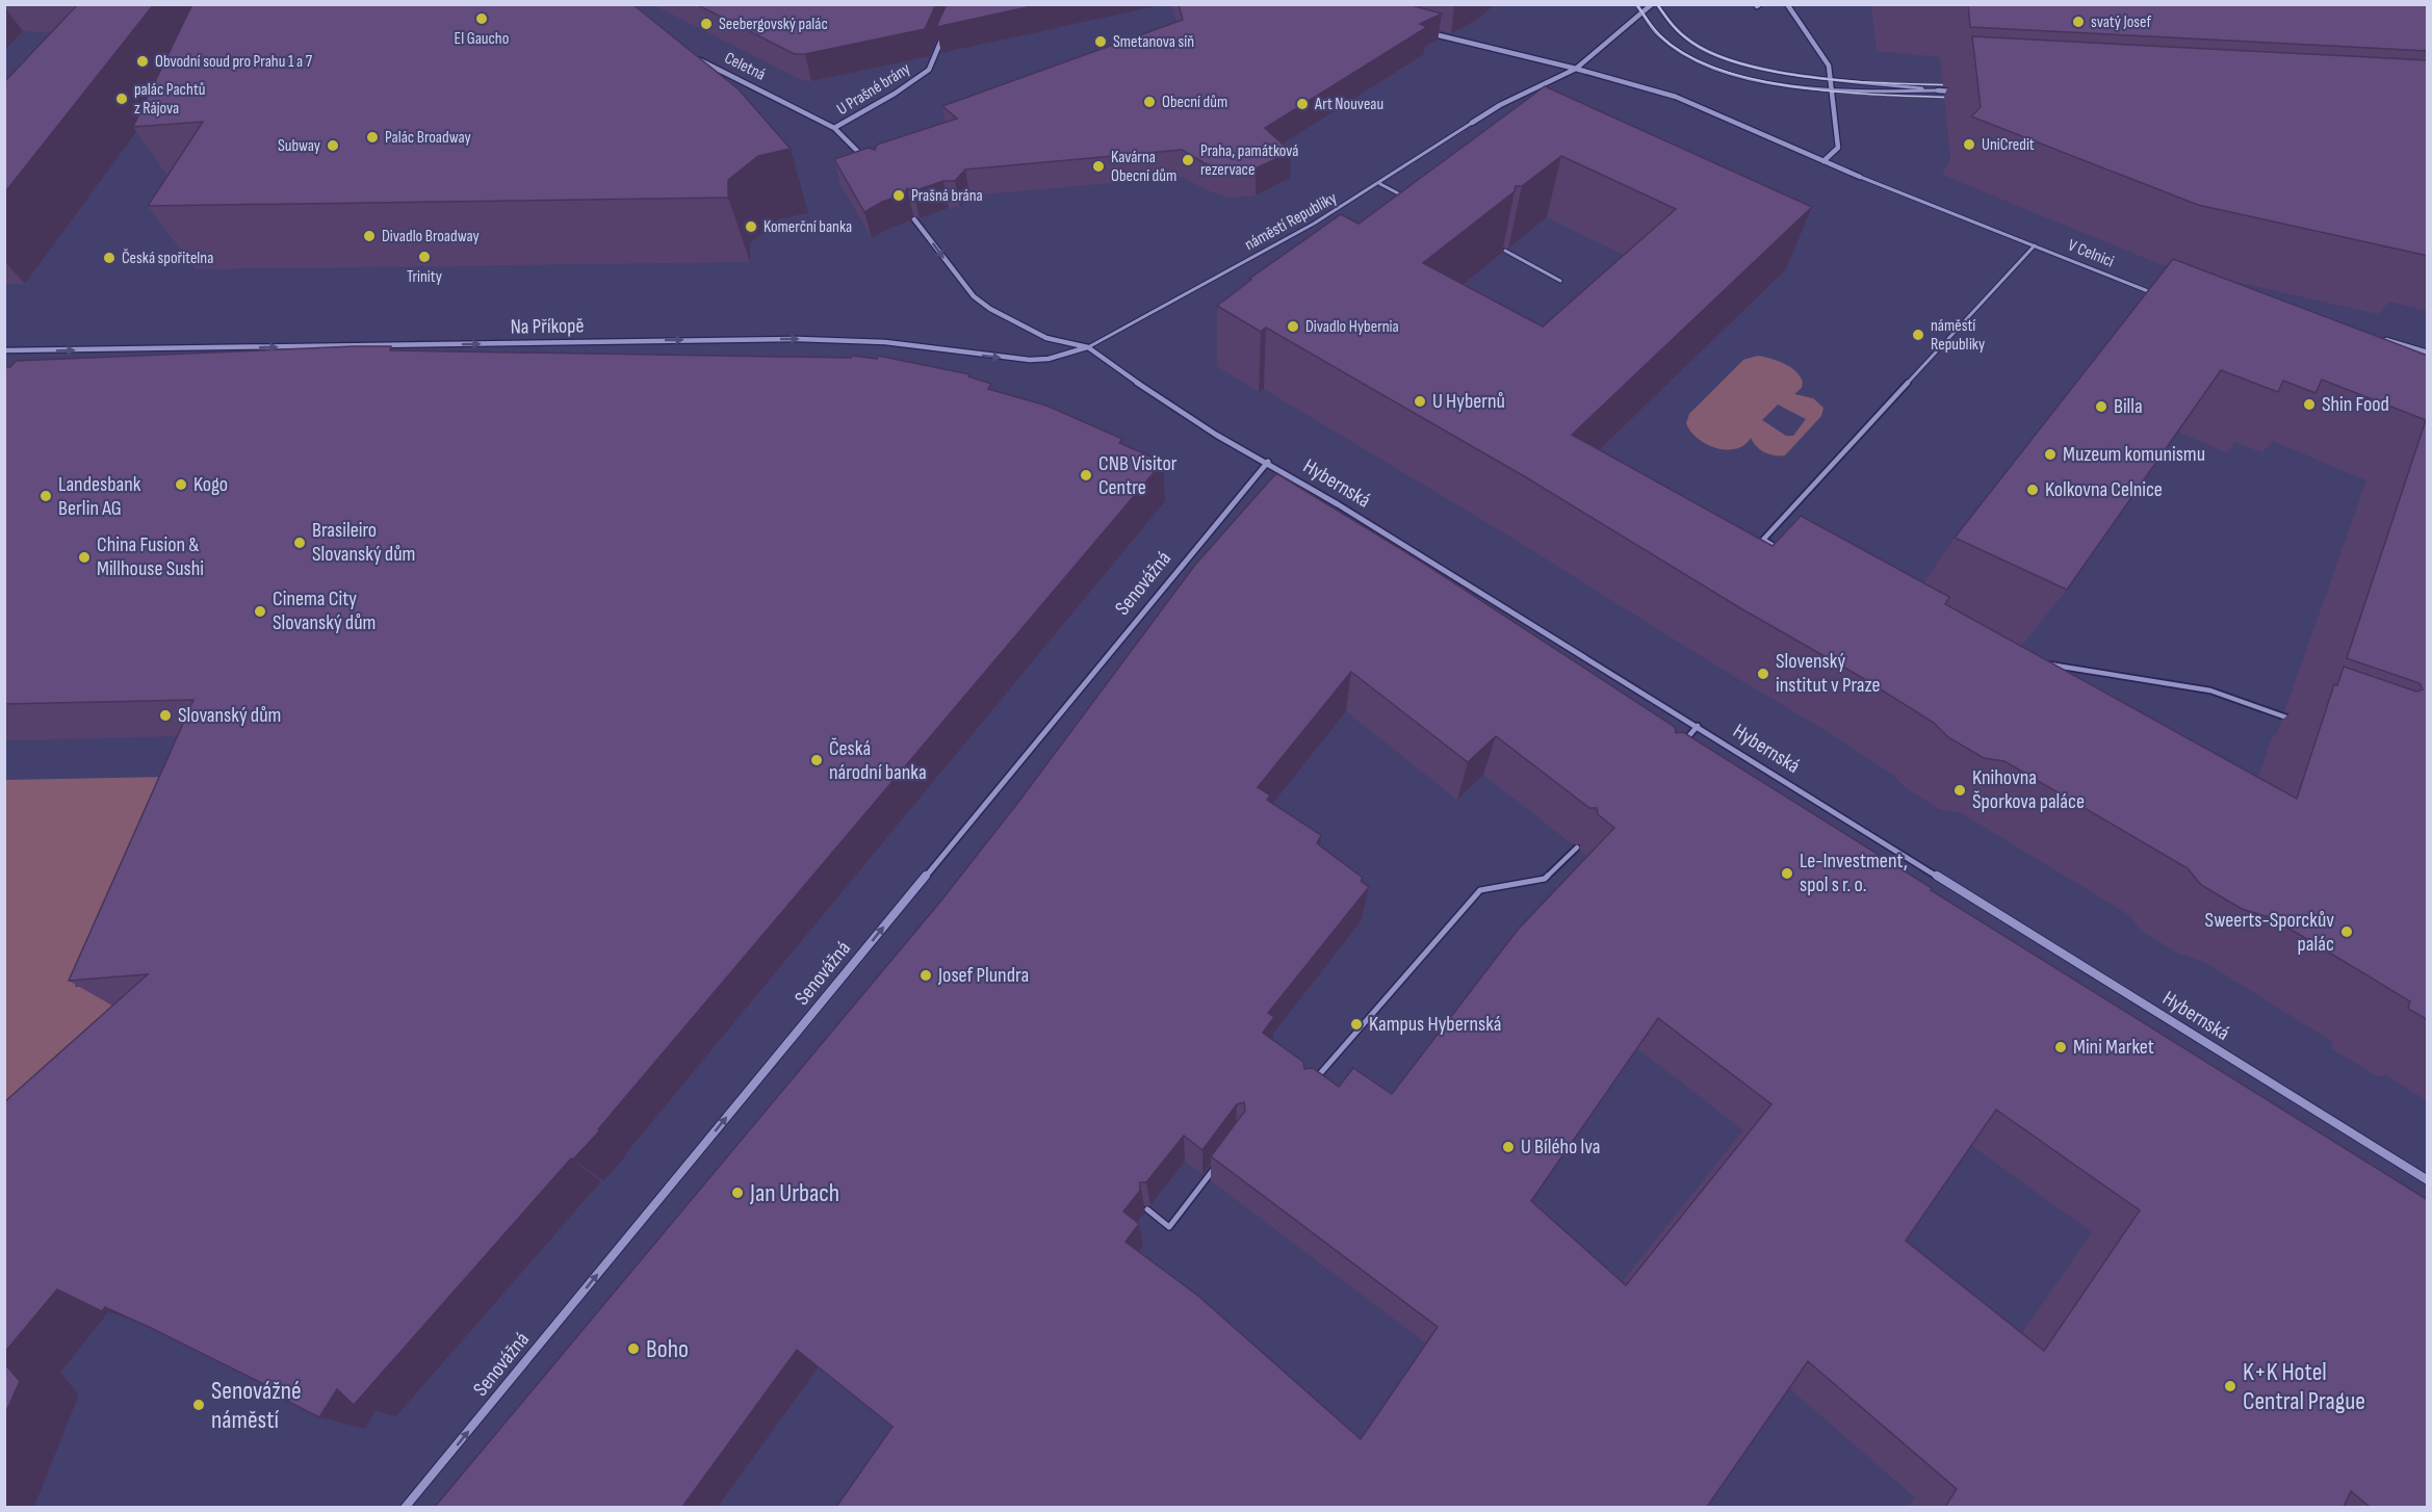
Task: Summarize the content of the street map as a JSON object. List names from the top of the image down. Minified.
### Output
{"streets":{"street":["Celetná","U Prašné brány","náměstí Republiky","Na Příkopě","Hybernská","Senovážná"],"lane":["V Celnici"]},"crossings":[["Celetná","U Prašné brány"],["náměstí Republiky","Na Příkopě"],["náměstí Republiky","Hybernská"],["Na Příkopě","Hybernská"],["Hybernská","Senovážná"]],"one_way":["Na Příkopě","Senovážná"],"places":["El Gaucho","svatý Josef","Seebergovský palác","Smetanova síň","Obvodní soud pro Prahu 1 a 7","palác Pachtů z Rájova","Obecní dům","Art Nouveau","Palác Broadway","UniCredit","Subway","Praha, památková rezervace","Kavárna Obecní dům","Prašná brána","Komerční banka","Divadlo Broadway","Trinity","Česká spořitelna","Divadlo Hybernia","náměstí Republiky","U Hybernů","Shin Food","Billa","Muzeum komunismu","CNB Visitor Centre","Kogo","Kolkovna Celnice","Landesbank Berlin AG","Brasileiro Slovanský dům","China Fusion & Millhouse Sushi","Cinema City Slovanský dům","Slovenský institut v Praze","Slovanský dům","Česká národní banka","Knihovna Šporkova paláce","Le-Investment, spol s r. o.","Sweerts-Sporckův palác","Josef Plundra","Kampus Hybernská","Mini Market","U Bílého lva","Jan Urbach","Boho","K+K Hotel Central Prague","Senovážné náměstí"]}
